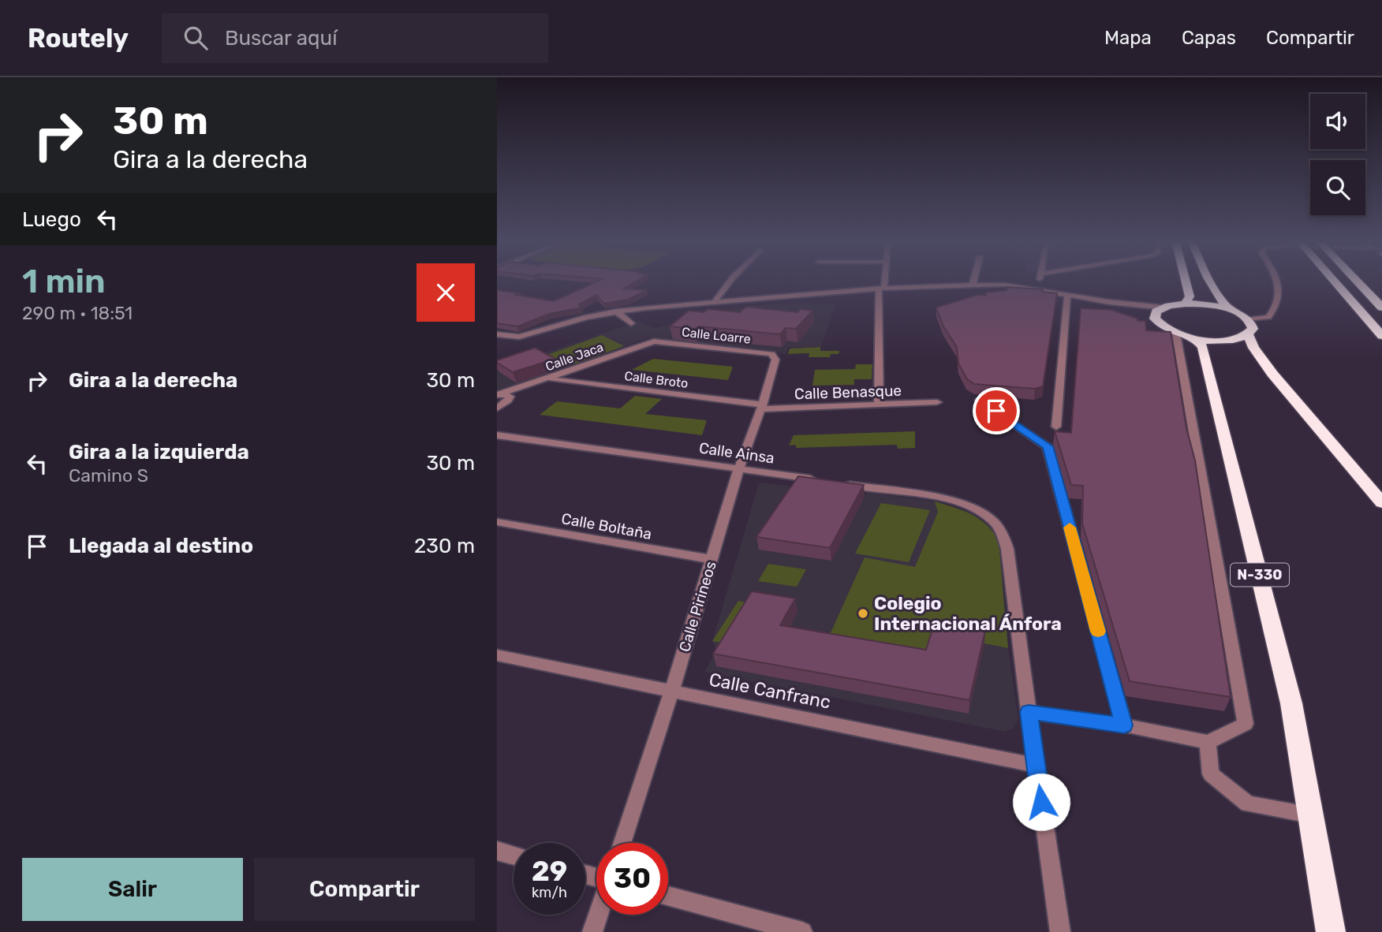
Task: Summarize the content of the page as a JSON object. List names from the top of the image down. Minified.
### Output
{"streets":{"highway":["N-330"],"street":["Calle Loarre","Calle Jaca","Calle Broto","Calle Benasque","Calle Ainsa","Calle Boltaña","Calle Pirineos","Calle Canfranc"]},"crossings":[["Calle Loarre","Calle Jaca"],["Calle Loarre","Calle Pirineos"],["Calle Jaca","Calle Broto"],["Calle Broto","Calle Benasque"],["Calle Broto","Calle Pirineos"],["Calle Benasque","Calle Pirineos"],["Calle Ainsa","Calle Pirineos"],["Calle Ainsa","Calle Canfranc"],["Calle Boltaña","Calle Pirineos"],["Calle Pirineos","Calle Canfranc"]],"places":["Colegio Internacional Ánfora"],"page":{"header":"Routely","search":"Buscar aquí","nav":["Mapa","Capas","Compartir"],"turn":["30 m","Gira a la derecha"],"then":"Luego","heading":["1 min","290 m · 18:51"],"list":[{"name":"Gira a la derecha","value":"30 m"},{"name":"Gira a la izquierda","note":"Camino S","value":"30 m"},{"name":"Llegada al destino","value":"230 m"}],"speed":"29 km/h","limit":"30","buttons":["Salir","Compartir"]}}
